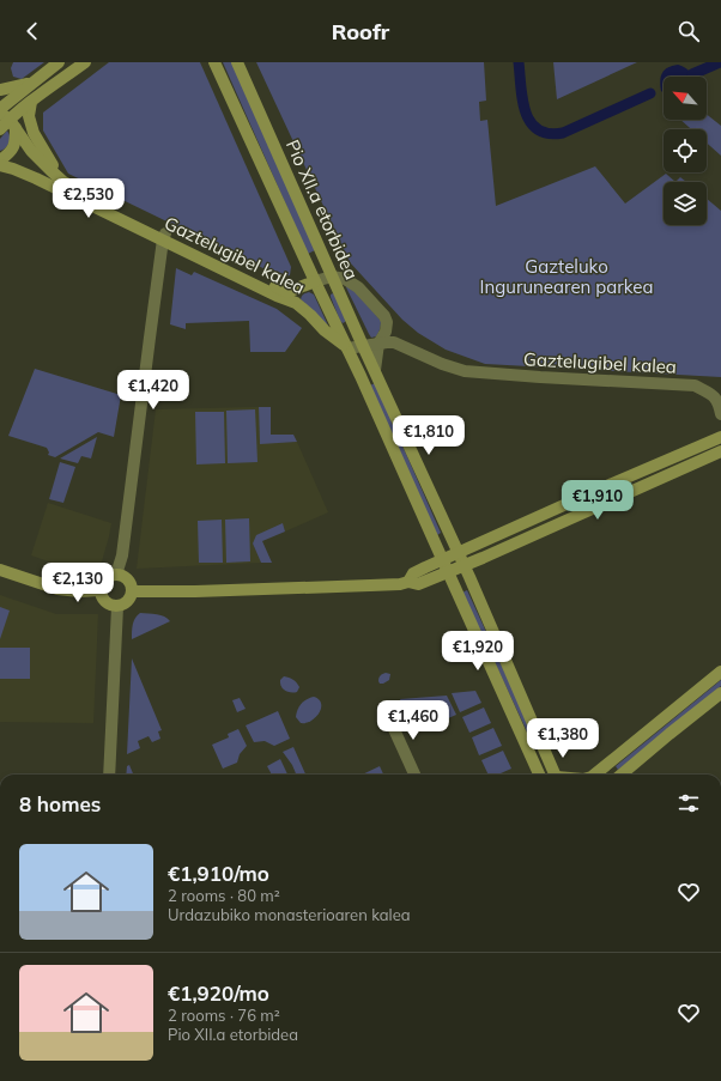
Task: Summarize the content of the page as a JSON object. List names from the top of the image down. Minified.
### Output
{"streets":{"street":["Pio XII.a etorbidea","Gaztelugibel kalea"]},"crossings":[["Pio XII.a etorbidea","Gaztelugibel kalea"]],"parks":["Gazteluko Ingurunearen parkea"],"north":"top left","page":{"header":"Roofr","price":["€2,530","€1,420","€1,810","€1,910","€2,130","€1,920","€1,460","€1,380"],"heading":"8 homes","list":[{"name":"€1,910/mo","note":"2 rooms · 80 m² · Urdazubiko monasterioaren kalea"},{"name":"€1,920/mo","note":"2 rooms · 76 m² · Pio XII.a etorbidea"}]}}
